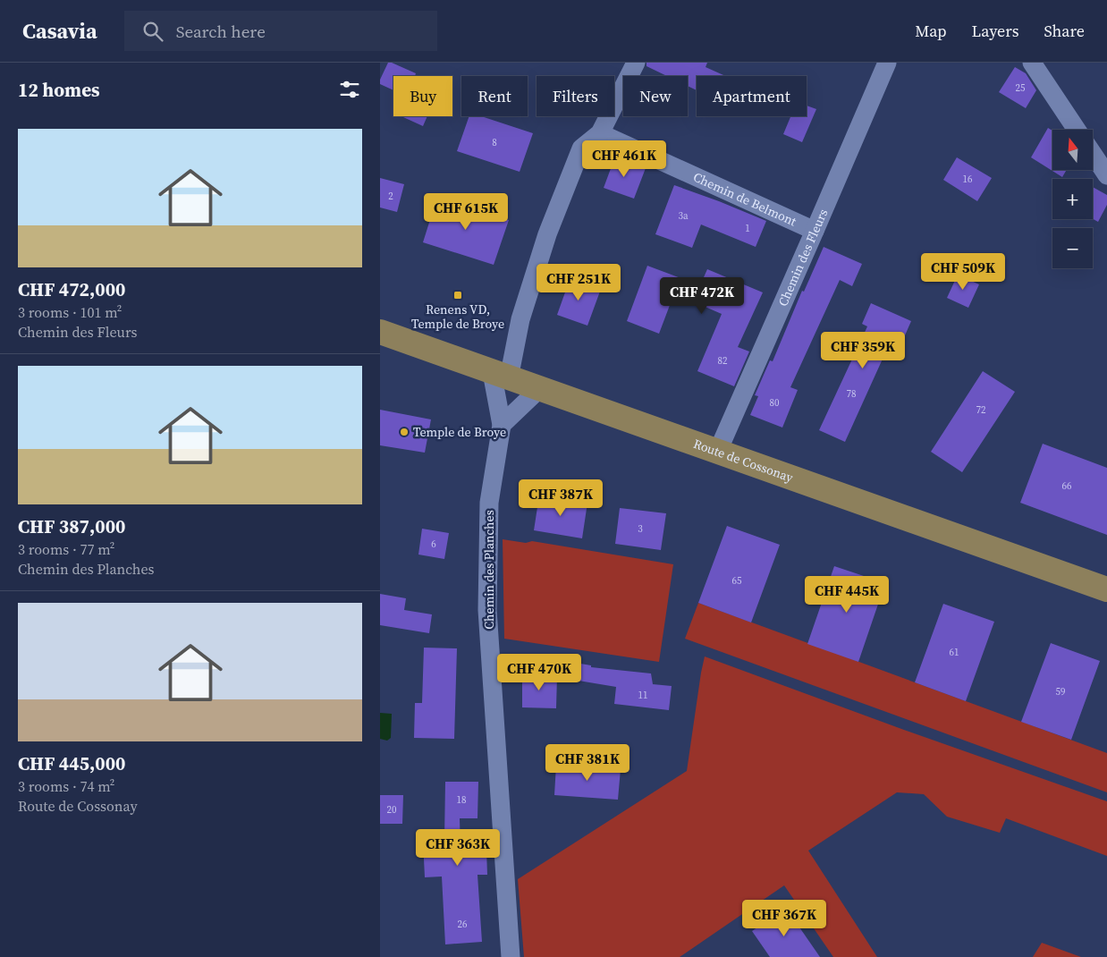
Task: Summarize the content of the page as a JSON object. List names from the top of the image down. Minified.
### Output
{"streets":{"main road":["Route de Cossonay"],"street":["Chemin de Belmont","Chemin des Fleurs","Chemin des Planches"]},"crossings":[["Chemin de Belmont","Chemin des Fleurs"],["Chemin des Fleurs","Route de Cossonay"],["Route de Cossonay","Chemin des Planches"]],"places":{"transit":["Renens VD, Temple de Broye"],"other":["Temple de Broye"]},"house_numbers":["25","8","16","2","3a","1","82","78","80","72","66","3","6","65","61","59","11","18","20","26"],"north":"top","page":{"header":"Casavia","search":"Search here","nav":["Map","Layers","Share"],"heading":"12 homes","chip":["Buy","Rent","Filters","New","Apartment"],"list":[{"name":"CHF 472,000","note":"3 rooms · 101 m² · Chemin des Fleurs"},{"name":"CHF 387,000","note":"3 rooms · 77 m² · Chemin des Planches"},{"name":"CHF 445,000","note":"3 rooms · 74 m² · Route de Cossonay"}],"map_buttons":["+","−"],"price":["CHF 461K","CHF 615K","CHF 509K","CHF 251K","CHF 472K","CHF 359K","CHF 387K","CHF 445K","CHF 470K","CHF 381K","CHF 363K","CHF 367K"]}}
